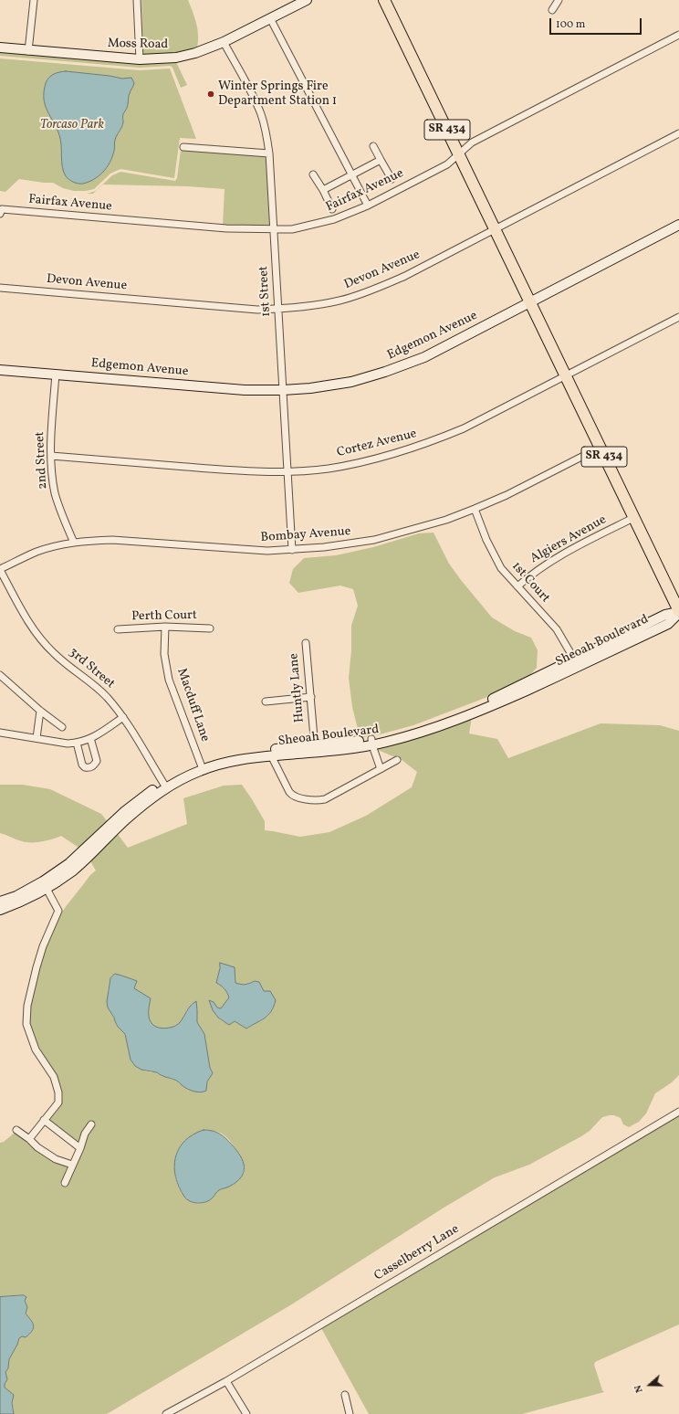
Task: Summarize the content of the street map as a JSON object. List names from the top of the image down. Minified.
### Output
{"streets":{"main road":["SR 434"],"street":["Moss Road","Fairfax Avenue","Devon Avenue","1st Street","Edgemon Avenue","Cortez Avenue","2nd Street","Bombay Avenue","Algiers Avenue","1st Court","Perth Court","Sheoah Boulevard","3rd Street","Huntly Lane","Macduff Lane","Casselberry Lane"]},"crossings":[["Moss Road","1st Street"],["SR 434","Fairfax Avenue"],["SR 434","Devon Avenue"],["SR 434","Edgemon Avenue"],["SR 434","Cortez Avenue"],["SR 434","Bombay Avenue"],["SR 434","Algiers Avenue"],["SR 434","Sheoah Boulevard"],["Fairfax Avenue","1st Street"],["Devon Avenue","1st Street"],["1st Street","Edgemon Avenue"],["1st Street","Cortez Avenue"],["1st Street","Bombay Avenue"],["Edgemon Avenue","2nd Street"],["Cortez Avenue","2nd Street"],["2nd Street","Bombay Avenue"],["Bombay Avenue","1st Court"],["Bombay Avenue","3rd Street"],["Algiers Avenue","1st Court"],["1st Court","Sheoah Boulevard"],["Perth Court","Macduff Lane"],["Sheoah Boulevard","3rd Street"],["Sheoah Boulevard","Huntly Lane"],["Sheoah Boulevard","Macduff Lane"]],"parks":["Torcaso Park"],"places":["Winter Springs Fire Department Station 1"],"scale_bar":"100 m","north":"left"}
